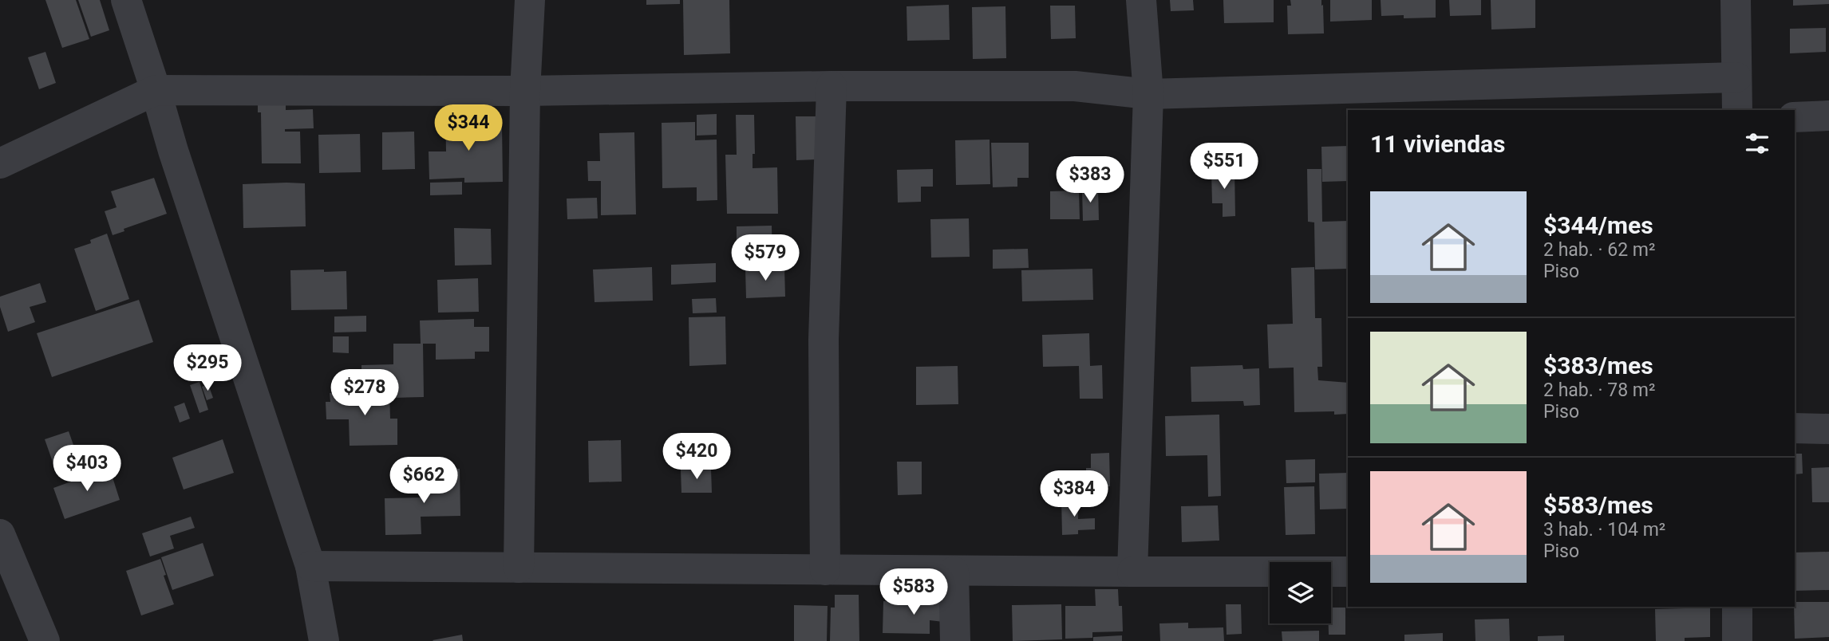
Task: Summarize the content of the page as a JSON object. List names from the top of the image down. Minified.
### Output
{"page":{"price":["$344","$551","$383","$579","$295","$278","$420","$403","$662","$384","$583"],"heading":"11 viviendas","list":[{"name":"$344/mes","note":"2 hab. · 62 m² · Piso"},{"name":"$383/mes","note":"2 hab. · 78 m² · Piso"},{"name":"$583/mes","note":"3 hab. · 104 m² · Piso"}]}}
